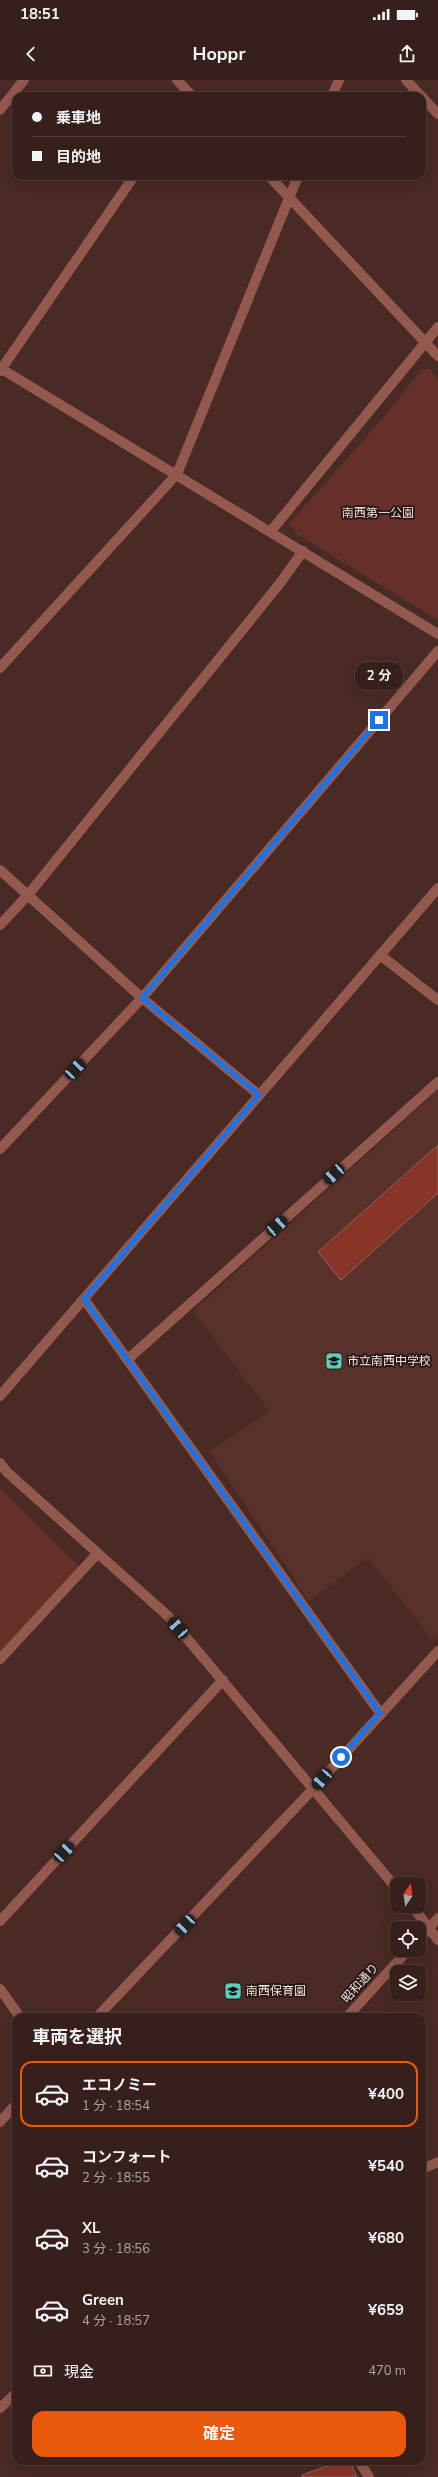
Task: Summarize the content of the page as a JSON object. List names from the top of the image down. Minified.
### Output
{"streets":{"street":["昭和通り"]},"parks":["南西第一公園"],"places":{"school or university":["市立南西中学校","南西保育園"]},"north":"top","page":{"status":"18:51","header":"Hoppr","banner":["乗車地","目的地"],"bubble":"2 分","heading":"車両を選択","list":[{"name":"エコノミー","note":"1 分 · 18:54","value":"¥400"},{"name":"コンフォート","note":"2 分 · 18:55","value":"¥540"},{"name":"XL","note":"3 分 · 18:56","value":"¥680"},{"name":"Green","note":"4 分 · 18:57","value":"¥659"}],"pay":["現金","470 m"],"buttons":"確定"}}
